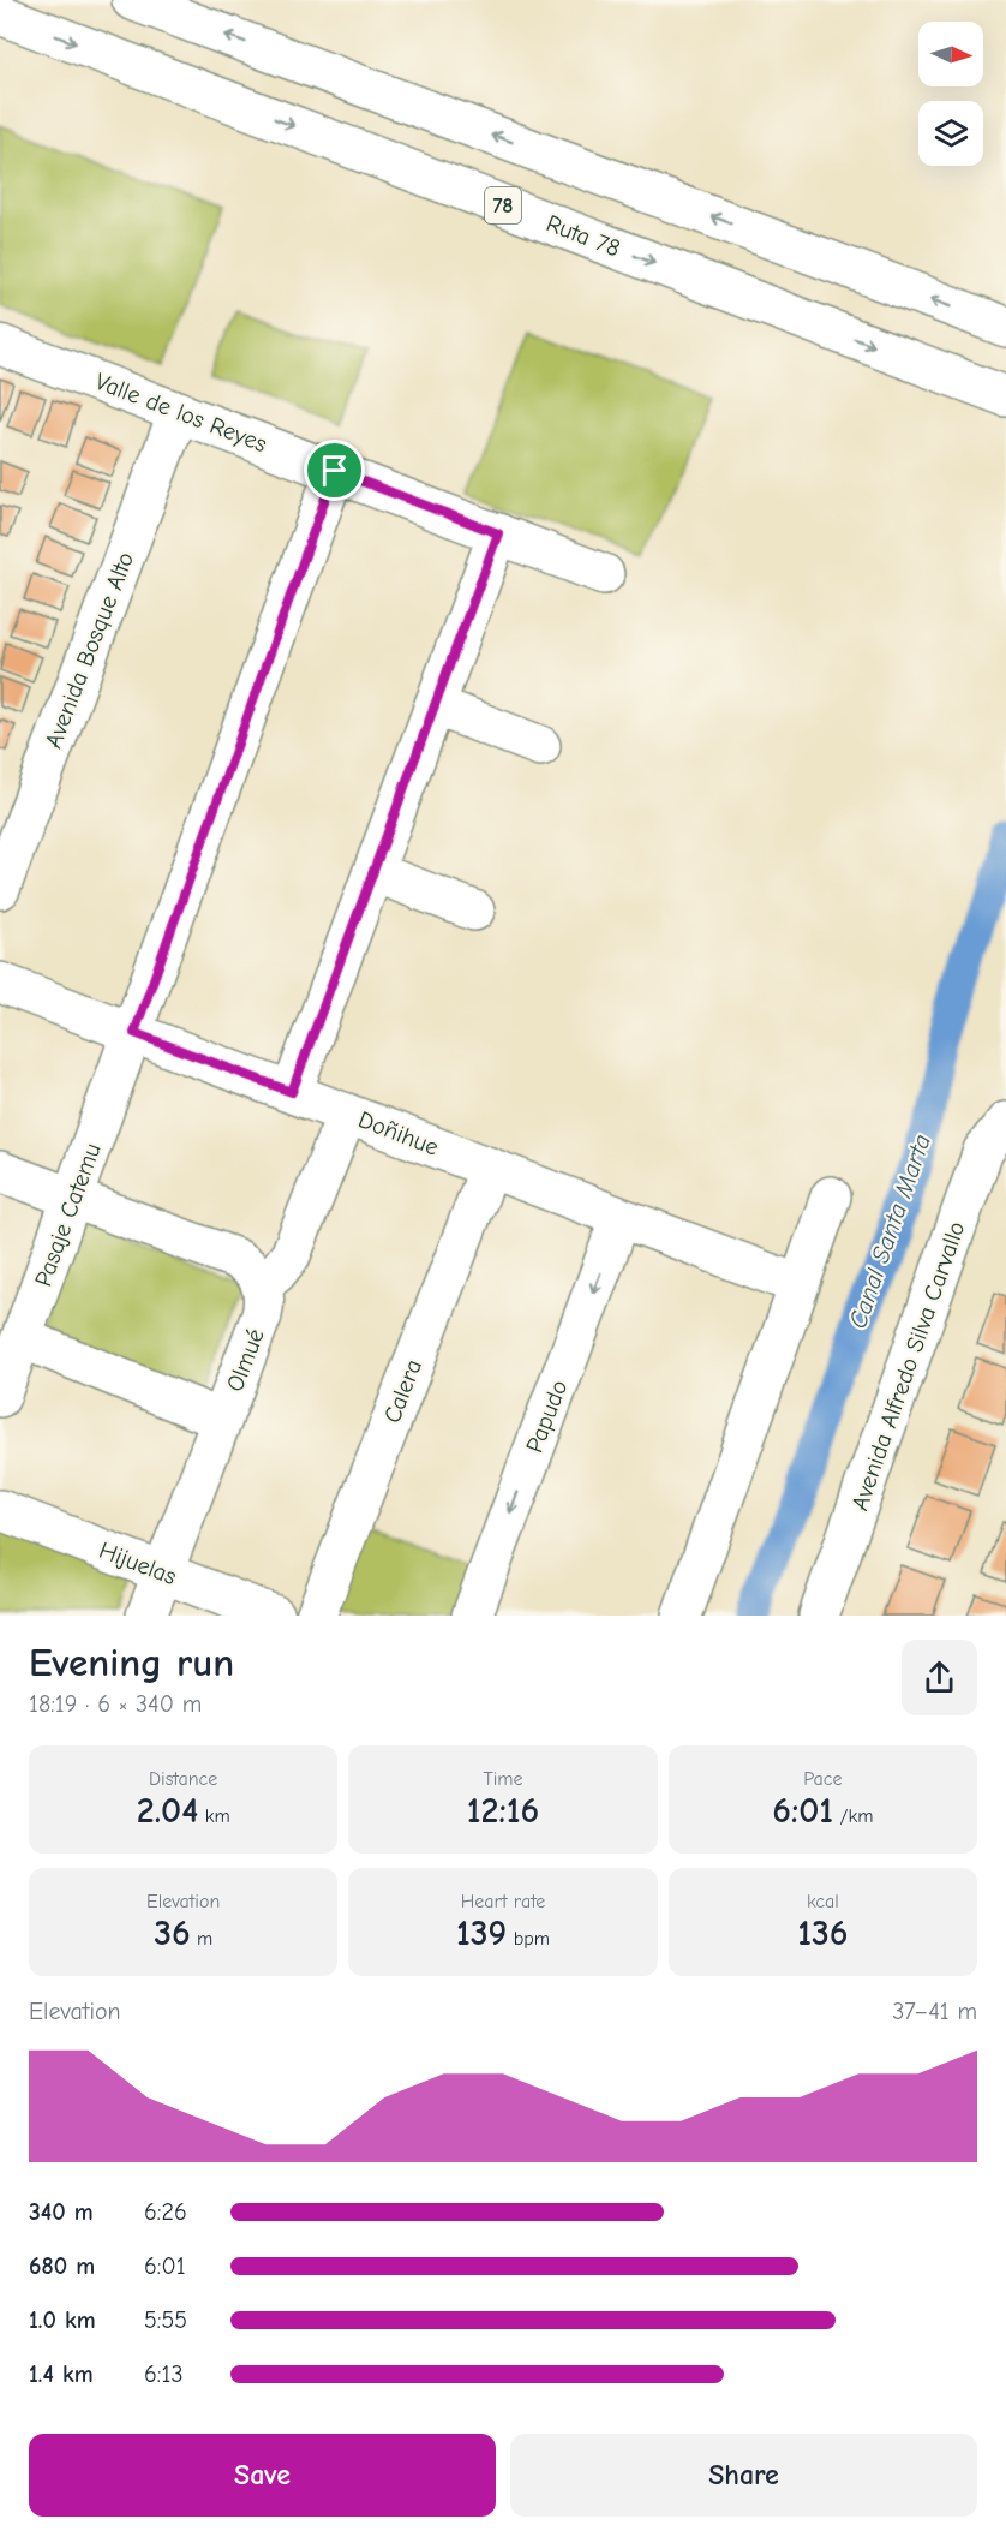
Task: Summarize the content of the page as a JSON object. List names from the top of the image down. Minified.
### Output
{"streets":{"main road":["78","Ruta 78","Valle de los Reyes","Avenida Bosque Alto","Doñihue","Pasaje Catemu","Olmué","Avenida Alfredo Silva Carvallo","Calera","Papudo","Hijuelas"]},"crossings":[["Valle de los Reyes","Avenida Bosque Alto"],["Valle de los Reyes","Pasaje Catemu"],["Doñihue","Pasaje Catemu"],["Doñihue","Calera"],["Doñihue","Papudo"],["Olmué","Hijuelas"]],"water":["Canal Santa Marta"],"north":"right","page":{"heading":["Evening run","18:19 · 6 × 340 m"],"stats":[["Distance","2.04 km"],["Time","12:16"],["Pace","6:01 /km"],["Elevation","36 m"],["Heart rate","139 bpm"],["kcal","136"]],"chart":["Elevation","37–41 m"],"list":[{"name":"340 m","note":"6:26"},{"name":"680 m","note":"6:01"},{"name":"1.0 km","note":"5:55"},{"name":"1.4 km","note":"6:13"}],"buttons":["Save","Share"]}}
